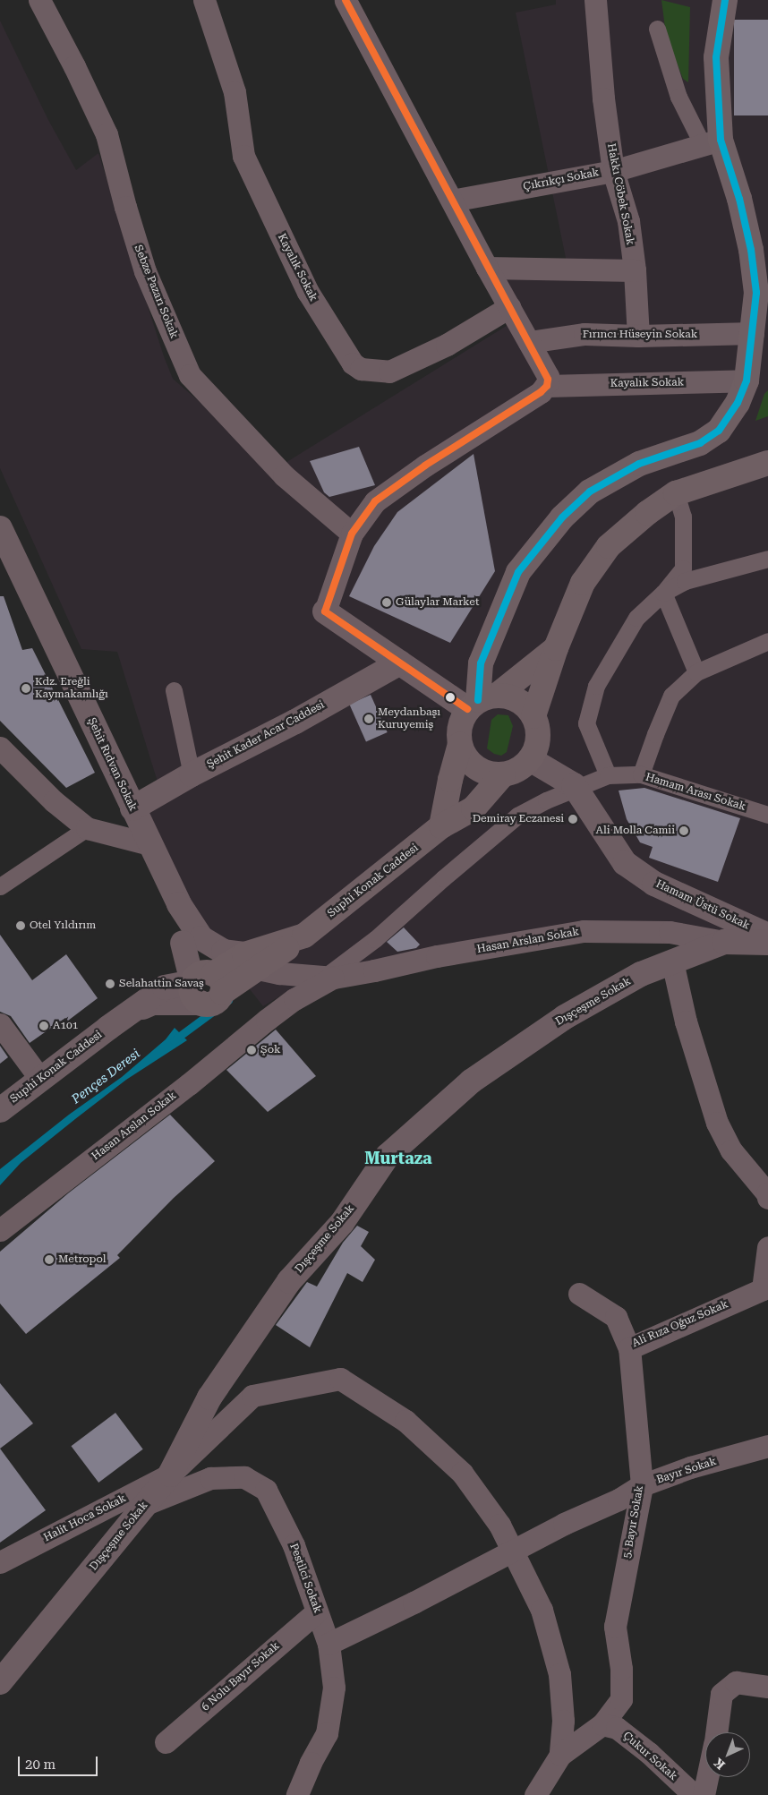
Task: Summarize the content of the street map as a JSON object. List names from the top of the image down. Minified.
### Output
{"streets":{"main road":["Suphi Konak Caddesi"],"street":["Çıkrıkçı Sokak","Hakkı Cöbek Sokak","Kayalık Sokak","Sebze Pazarı Sokak","Fırıncı Hüseyin Sokak","Şehit Kader Acar Caddesi","Şehit Rıdvan Sokak","Hamam Arası Sokak","Hamam Üstü Sokak","Hasan Arslan Sokak","Dışçeşme Sokak","Ali Rıza Oğuz Sokak","Bayır Sokak","Halit Hoca Sokak","5. Bayır Sokak","Pestilci Sokak","6 Nolu Bayır Sokak","Çukur Sokak"]},"crossings":[["Çıkrıkçı Sokak","Hakkı Cöbek Sokak"],["Hakkı Cöbek Sokak","Fırıncı Hüseyin Sokak"],["Şehit Kader Acar Caddesi","Şehit Rıdvan Sokak"],["Şehit Rıdvan Sokak","Suphi Konak Caddesi"],["Hamam Arası Sokak","Hamam Üstü Sokak"],["Hamam Arası Sokak","Hasan Arslan Sokak"],["Suphi Konak Caddesi","Hamam Üstü Sokak"],["Suphi Konak Caddesi","Hasan Arslan Sokak"],["Hasan Arslan Sokak","Dışçeşme Sokak"],["Dışçeşme Sokak","Halit Hoca Sokak"],["Dışçeşme Sokak","Pestilci Sokak"],["Ali Rıza Oğuz Sokak","5. Bayır Sokak"],["Bayır Sokak","Halit Hoca Sokak"],["Bayır Sokak","5. Bayır Sokak"],["Bayır Sokak","Pestilci Sokak"],["5. Bayır Sokak","Çukur Sokak"],["Pestilci Sokak","6 Nolu Bayır Sokak"]],"districts":["Murtaza"],"water":["Pençes Deresi"],"places":["Gülaylar Market","Kdz. Ereğli Kaymakamlığı","Meydanbaşı Kuruyemiş","Demiray Eczanesi","Ali Molla Camii","Otel Yıldırım","Selahattin Savaş","A101","Şok","Metropol"],"scale_bar":"20 m","north":"bottom left"}
